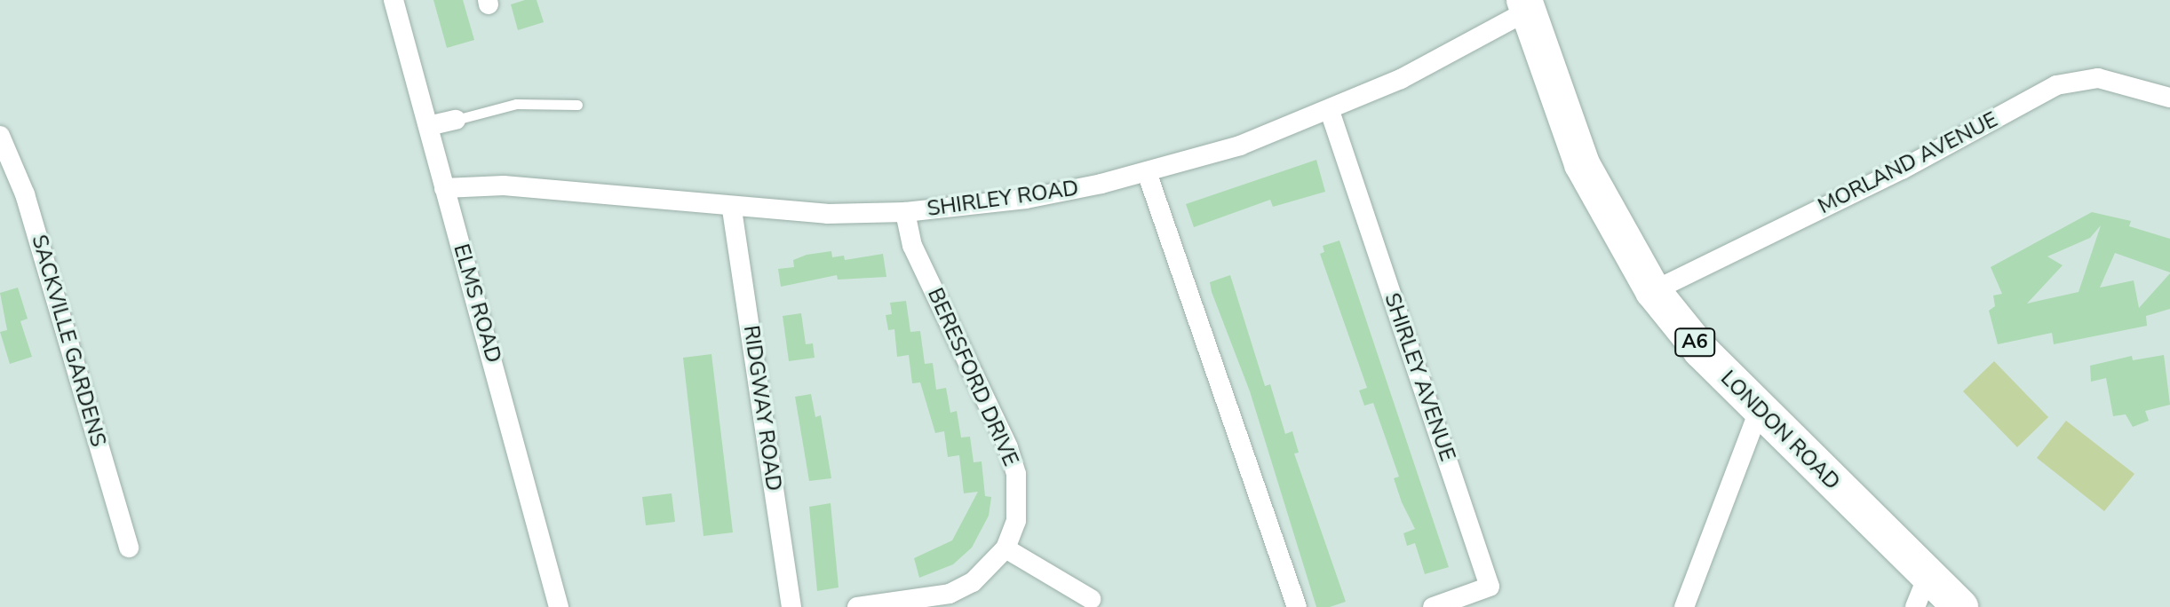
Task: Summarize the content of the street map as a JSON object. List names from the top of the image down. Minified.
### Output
{"streets":{"highway":["A6","LONDON ROAD"],"street":["MORLAND AVENUE","SHIRLEY ROAD","ELMS ROAD","SACKVILLE GARDENS","BERESFORD DRIVE","SHIRLEY AVENUE","RIDGWAY ROAD"]},"crossings":[["MORLAND AVENUE","LONDON ROAD"],["SHIRLEY ROAD","ELMS ROAD"],["SHIRLEY ROAD","BERESFORD DRIVE"],["SHIRLEY ROAD","SHIRLEY AVENUE"],["SHIRLEY ROAD","RIDGWAY ROAD"],["SHIRLEY ROAD","LONDON ROAD"]]}
